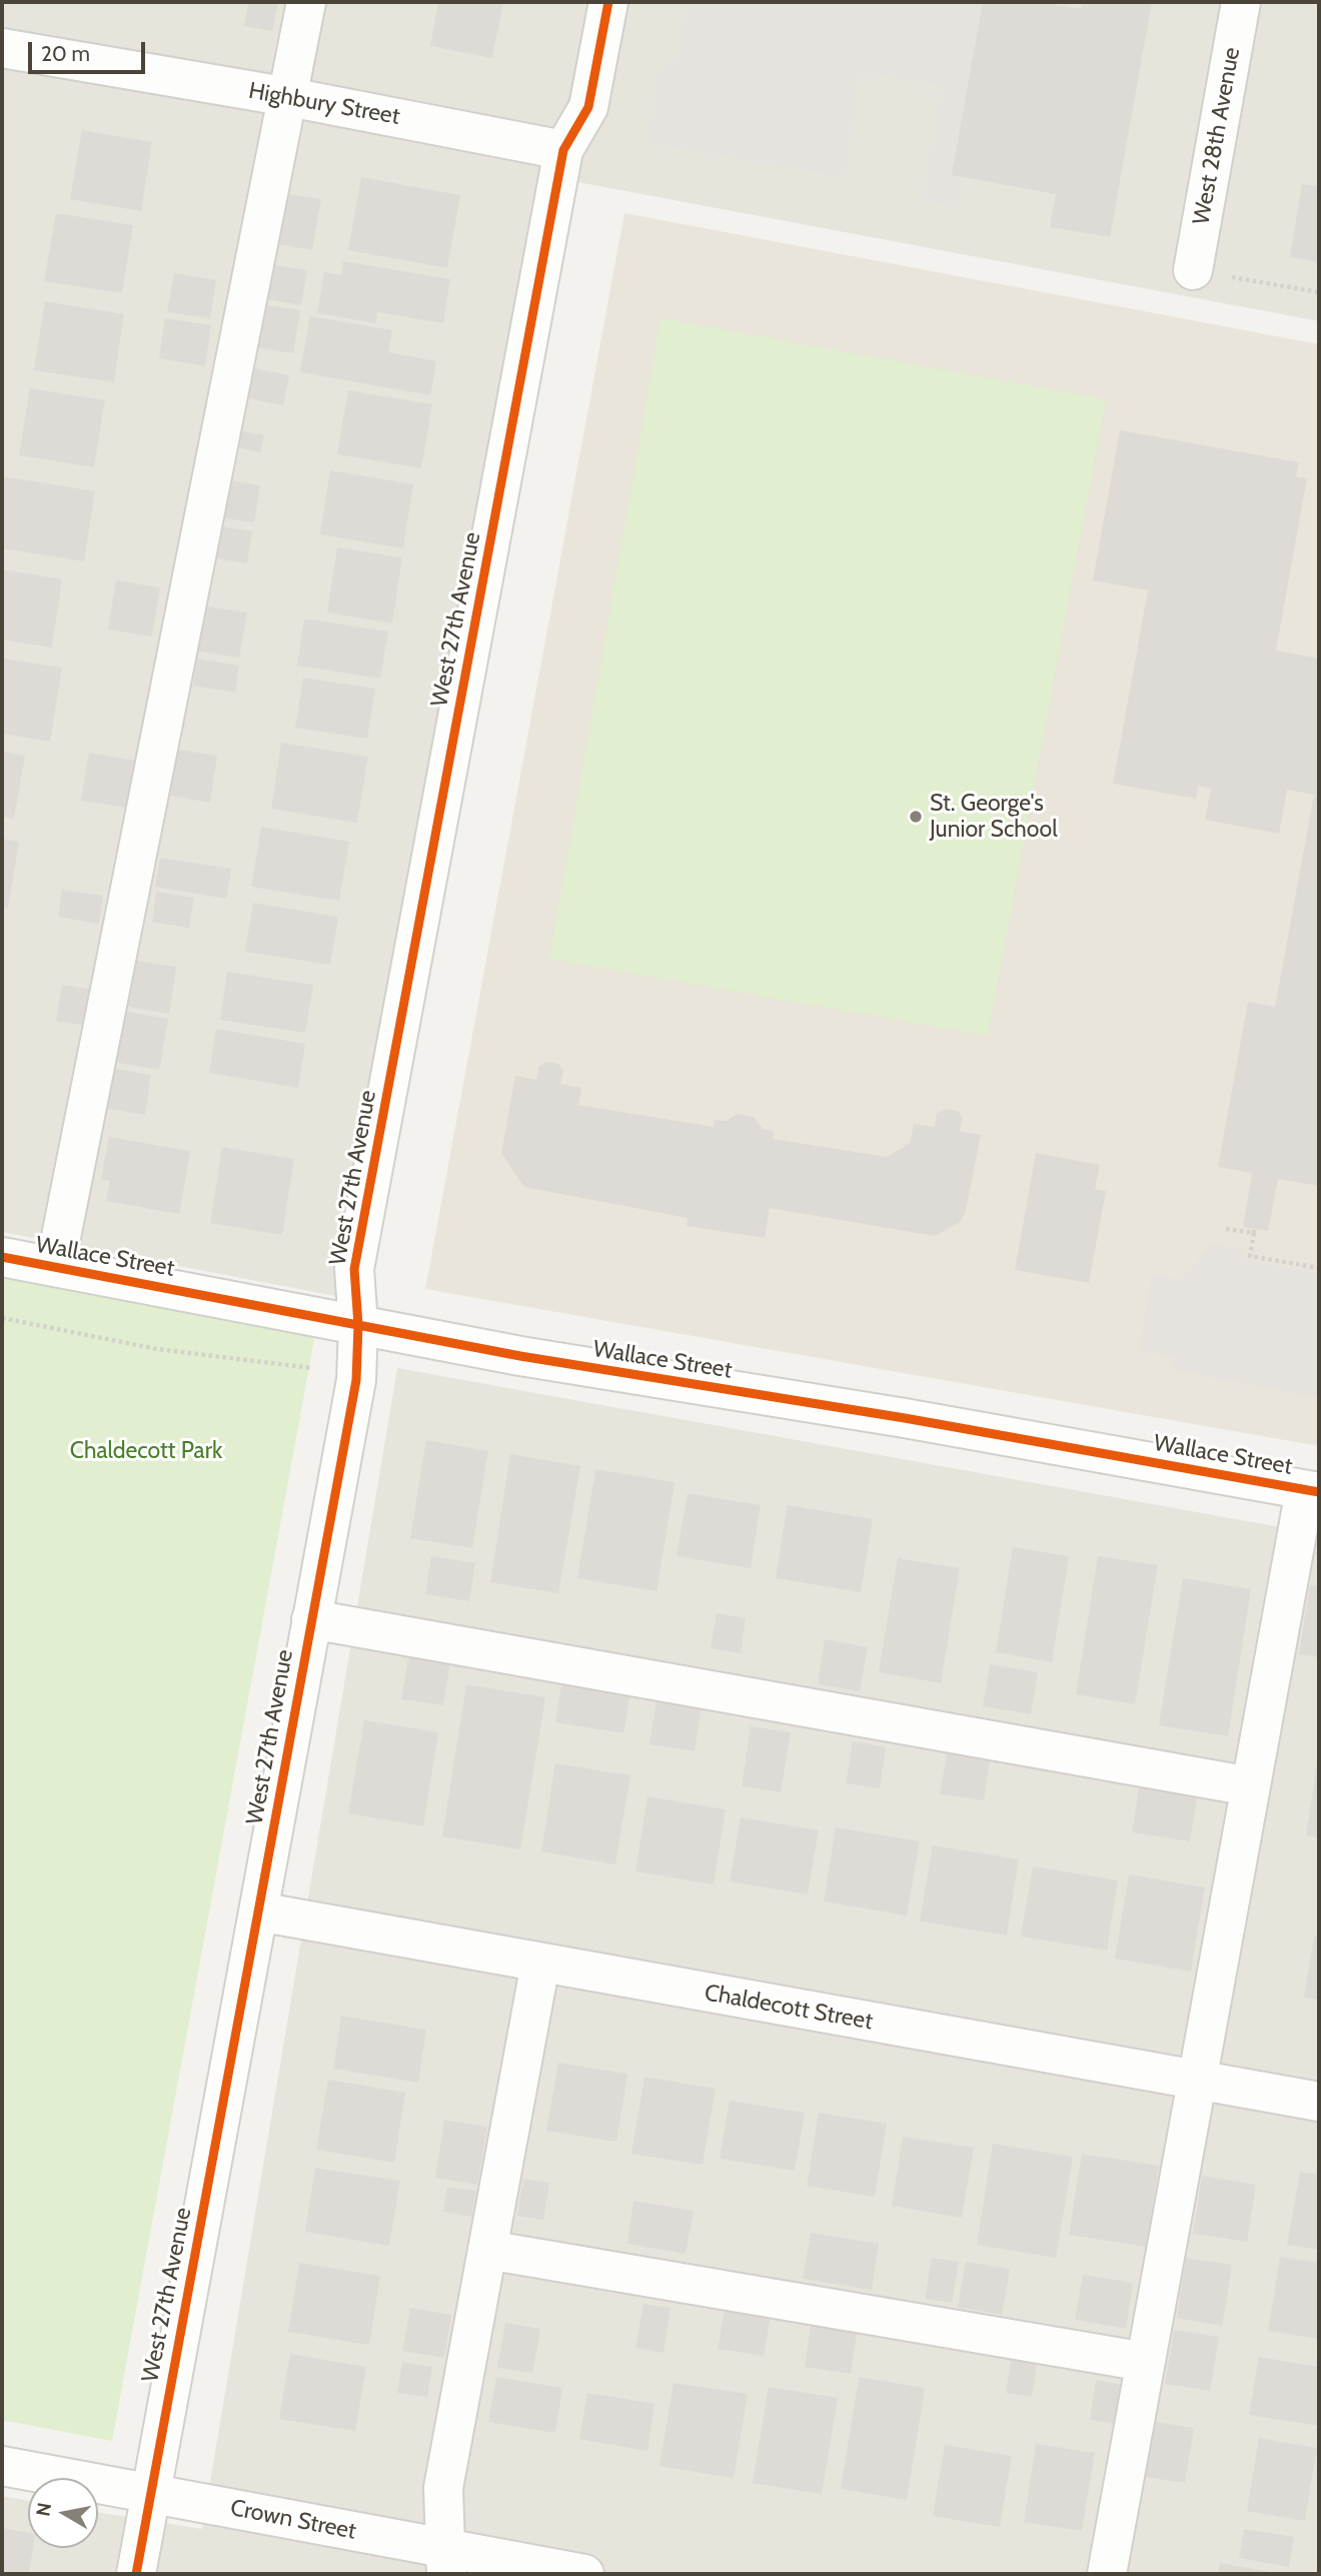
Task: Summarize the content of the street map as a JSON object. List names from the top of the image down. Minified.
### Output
{"streets":{"street":["Highbury Street","West 28th Avenue","West 27th Avenue","Wallace Street","Chaldecott Street","Crown Street"]},"crossings":[["Highbury Street","West 27th Avenue"],["West 27th Avenue","Wallace Street"],["West 27th Avenue","Chaldecott Street"],["West 27th Avenue","Crown Street"]],"parks":["Chaldecott Park"],"places":["St. George's Junior School"],"scale_bar":"20 m","north":"left"}
